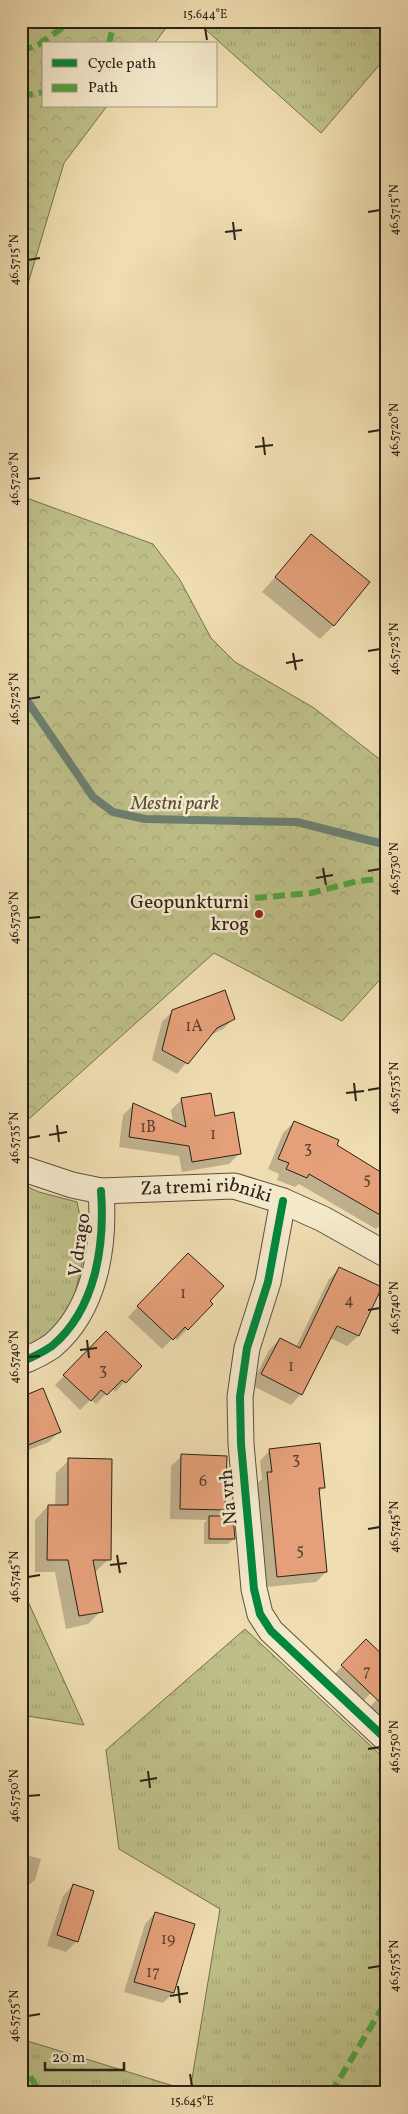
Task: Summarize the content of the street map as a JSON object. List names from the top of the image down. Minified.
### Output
{"streets":{"street":["Za tremi ribniki","V drago","Na vrh"]},"crossings":[["Za tremi ribniki","V drago"],["Za tremi ribniki","Na vrh"]],"parks":["Mestni park"],"places":["Geopunkturni krog"],"house_numbers":["1A","1B","1","3","5","1","4","1","3","3","6","5","7","19","17"],"legend":["Cycle path","Path"],"scale_bar":"20 m","coordinates":["15.644°E","46.5715°N","46.5720°N","46.5725°N","46.5730°N","46.5735°N","46.5740°N","46.5745°N","46.5750°N","46.5755°N","15.645°E"]}
